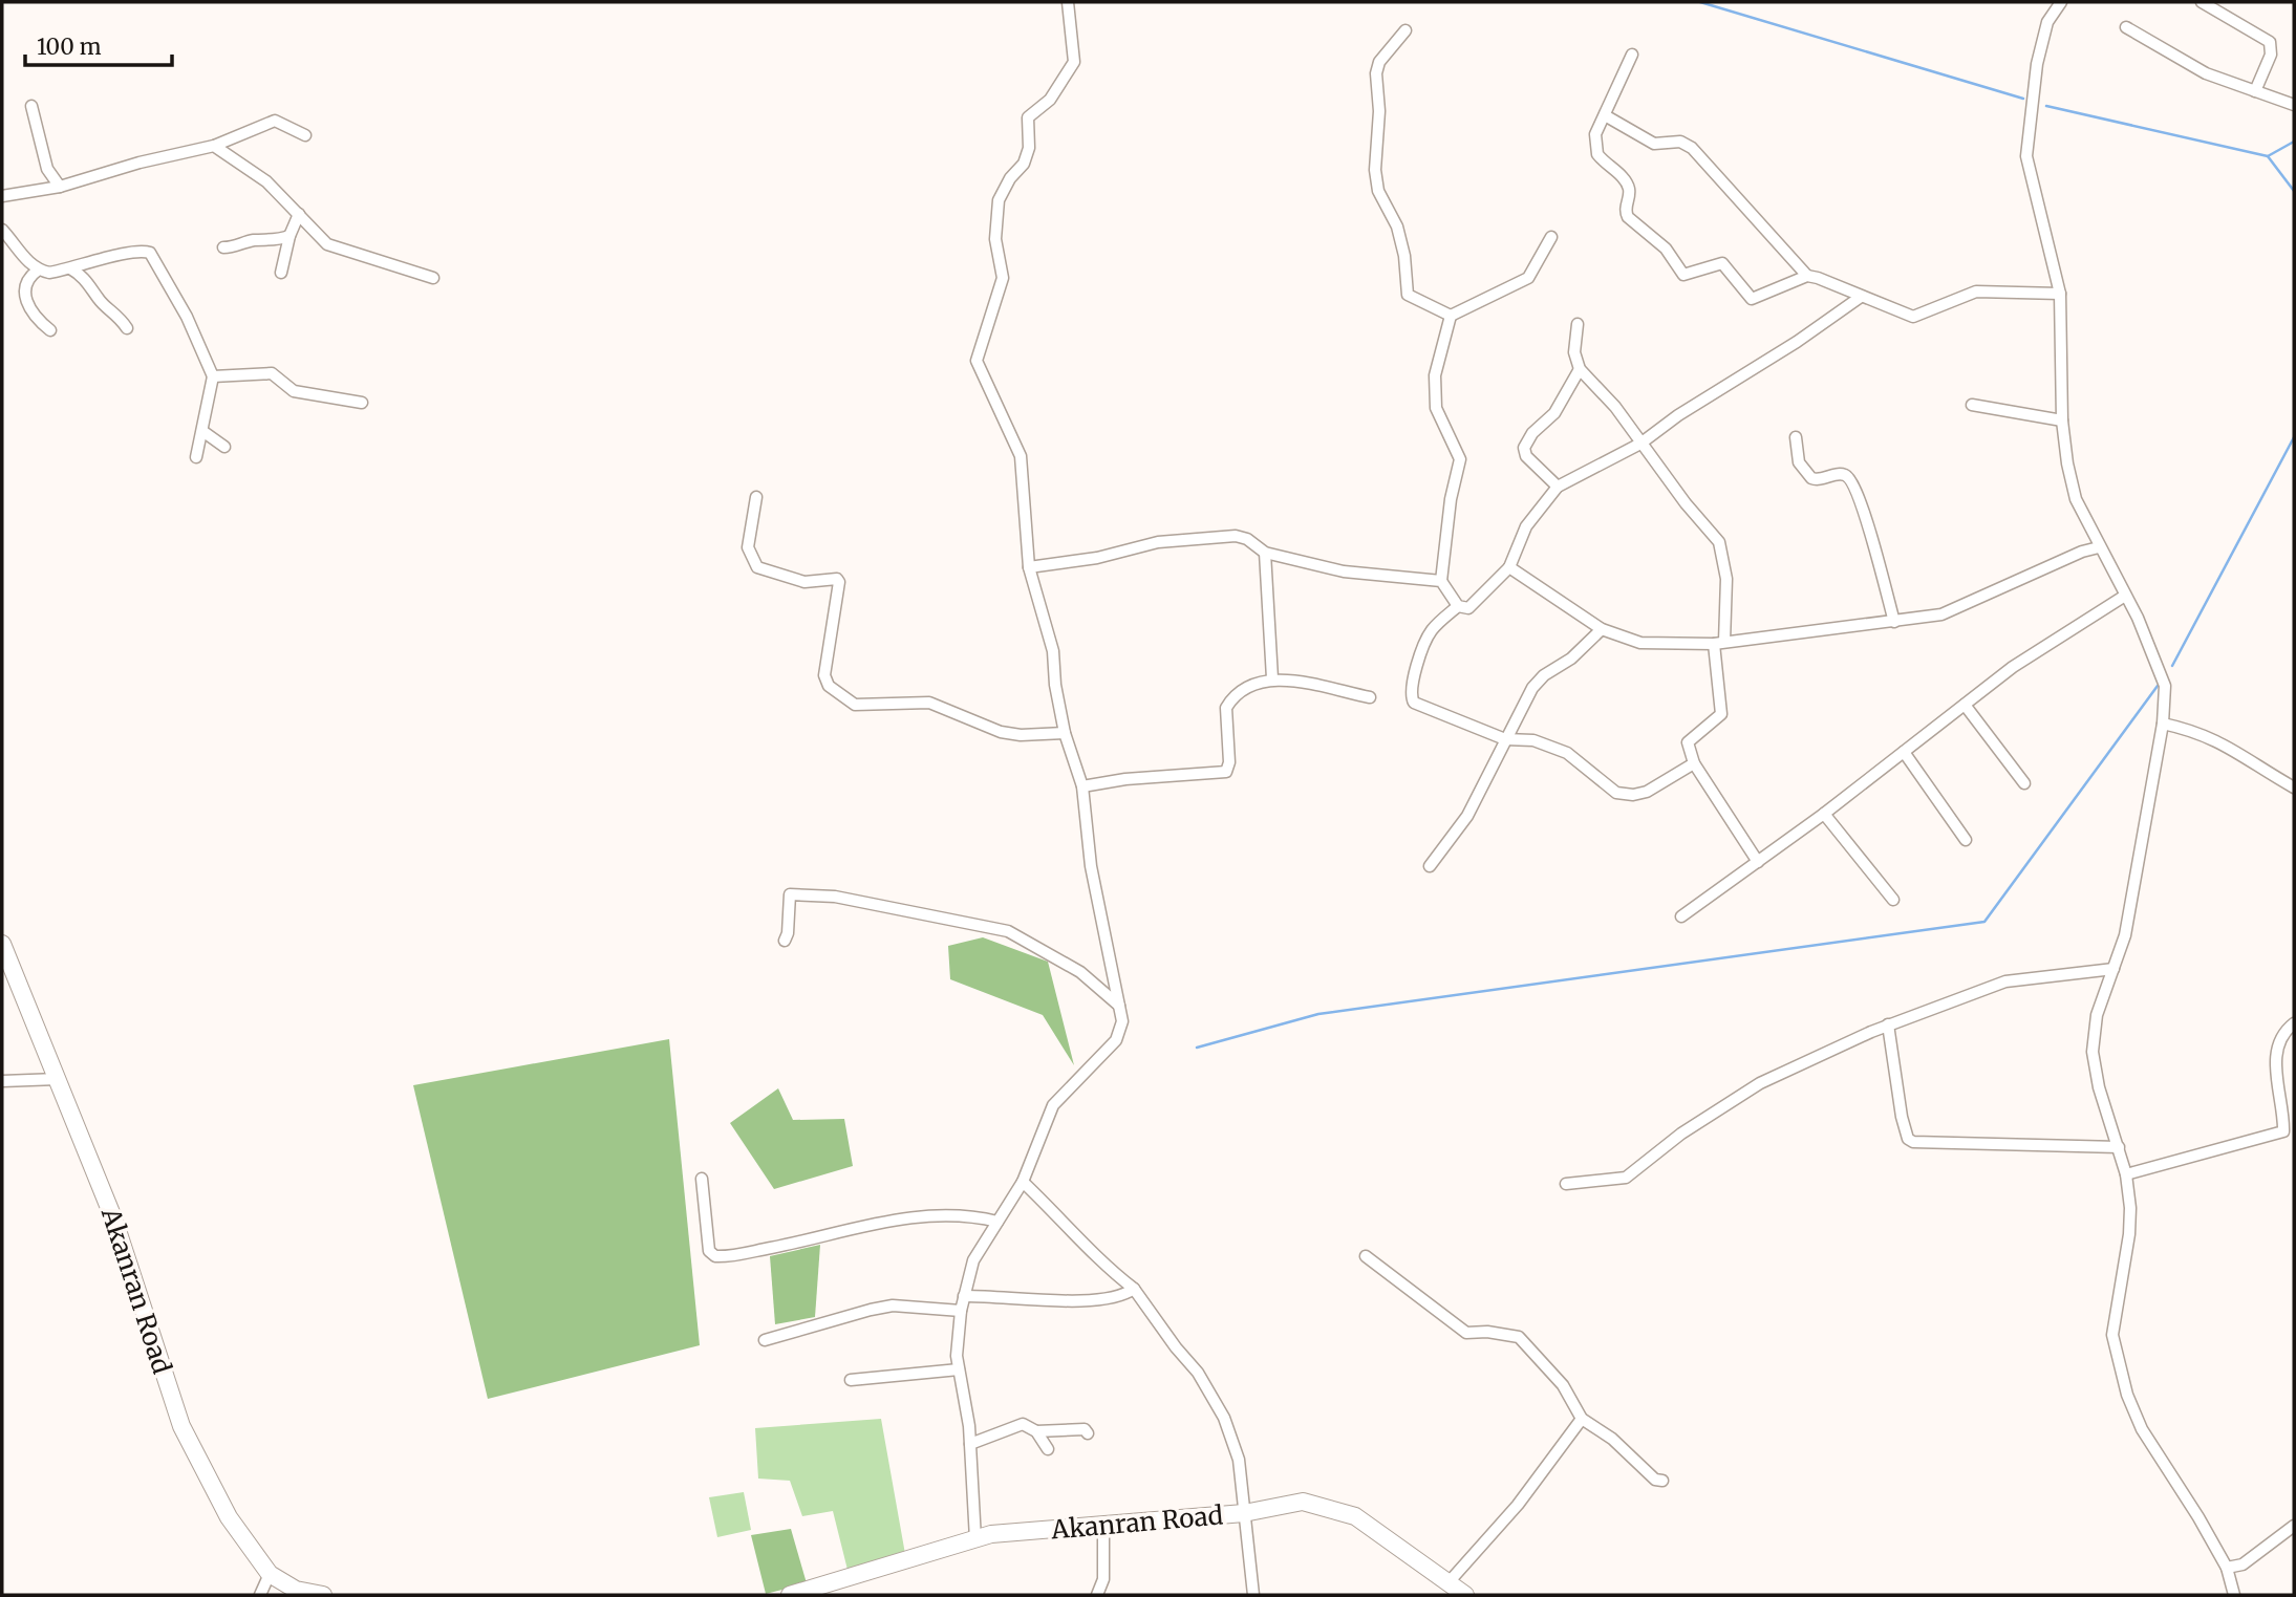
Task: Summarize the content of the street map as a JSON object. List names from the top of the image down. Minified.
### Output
{"streets":{"main road":["Akanran Road"]},"scale_bar":"100 m"}
